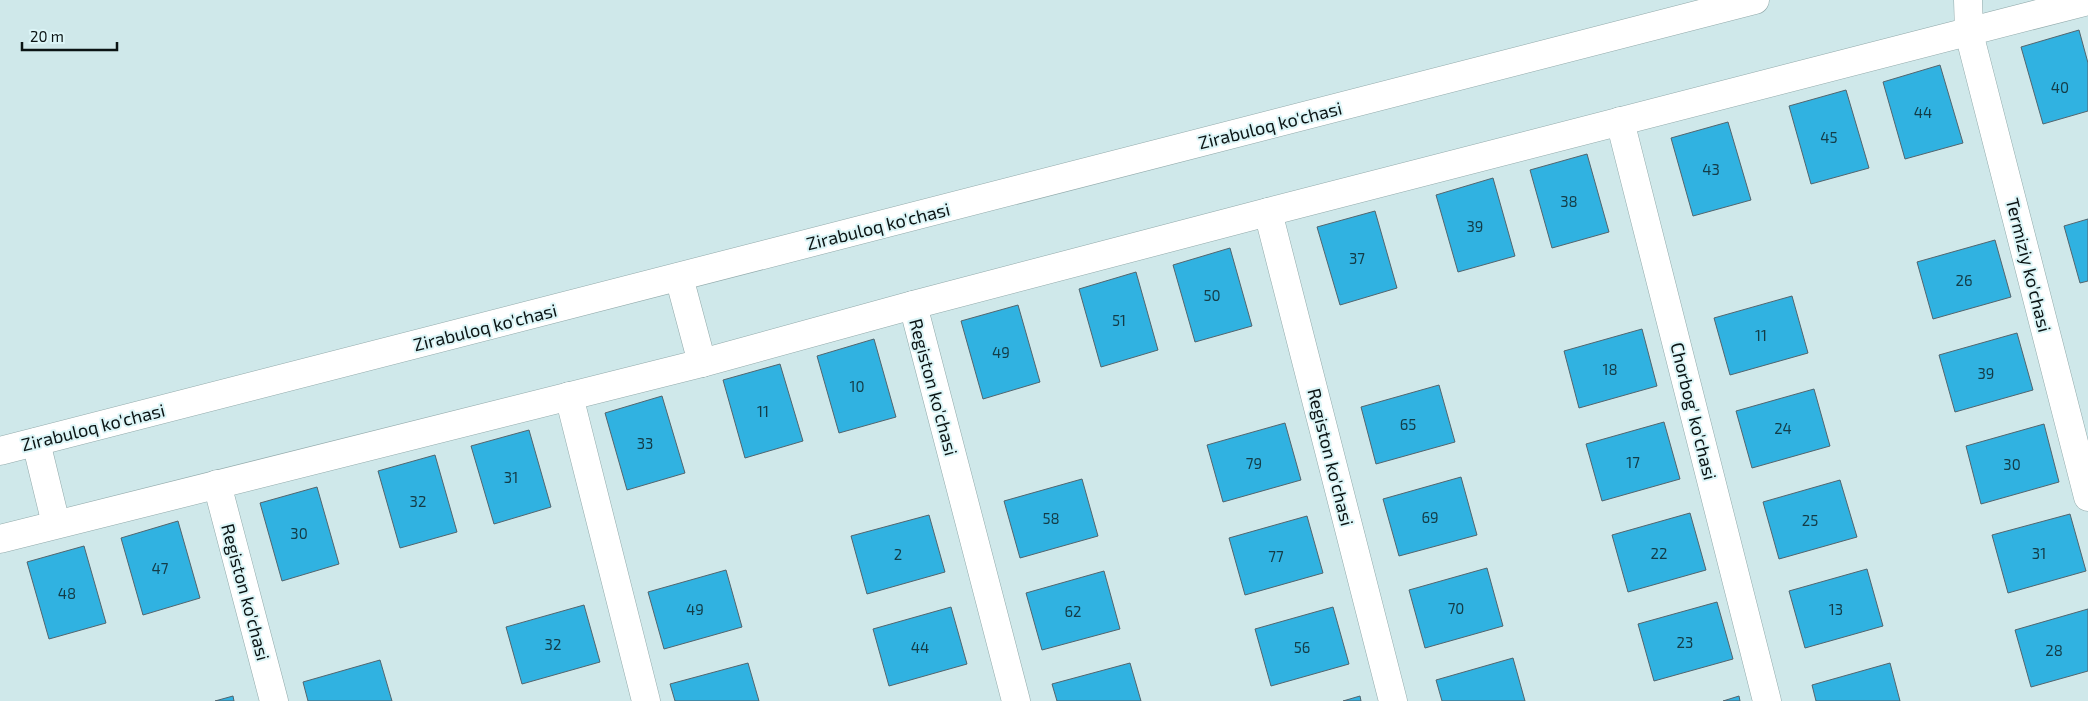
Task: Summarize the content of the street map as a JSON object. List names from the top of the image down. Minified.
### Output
{"streets":{"street":["Zirabuloq ko'chasi","Termiziy ko'chasi","Registon ko'chasi","Chorbog' ko'chasi"]},"house_numbers":["40","44","45","43","38","39","37","26","50","51","11","49","18","39","10","11","65","24","33","17","79","30","31","32","69","58","25","30","22","31","2","77","47","48","70","49","13","62","23","32","44","56","28"],"scale_bar":"20 m"}
